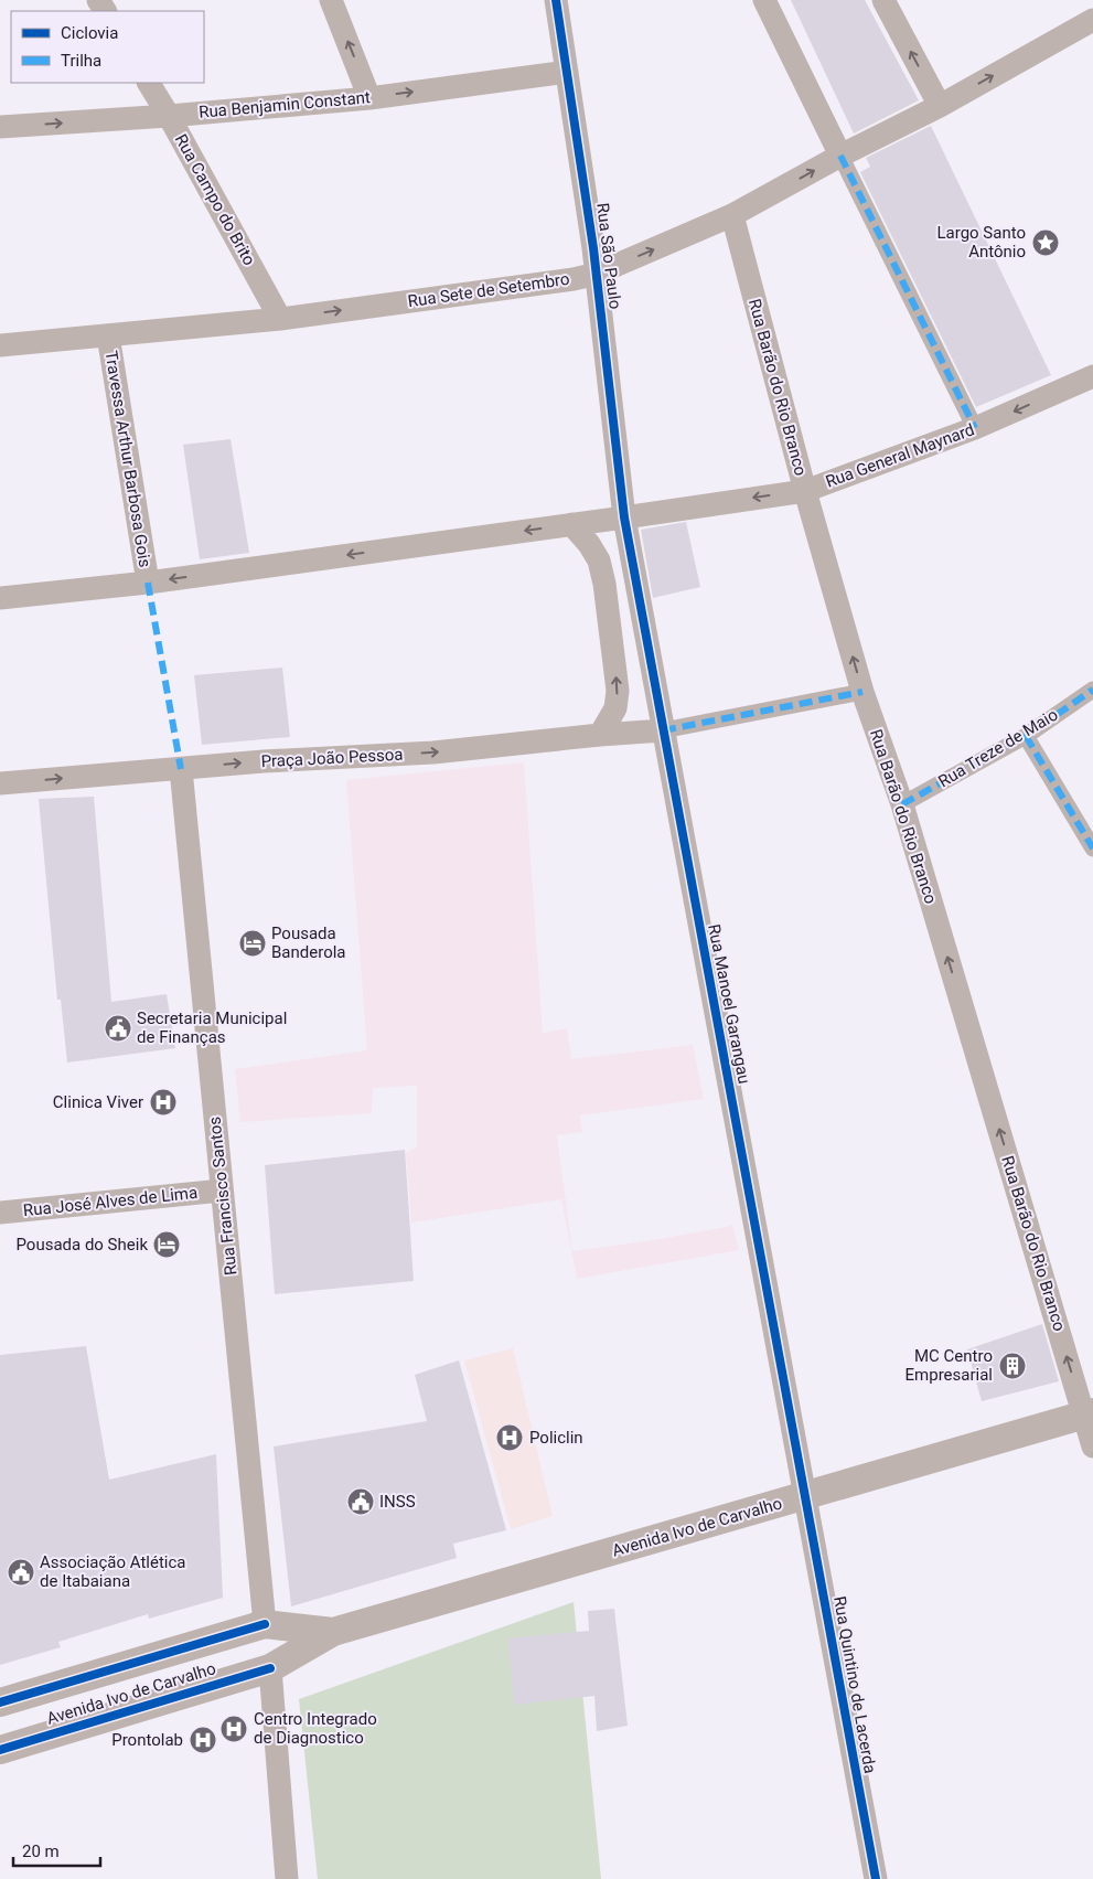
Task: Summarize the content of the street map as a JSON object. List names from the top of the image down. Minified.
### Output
{"streets":{"street":["Rua Benjamin Constant","Rua Campo do Brito","Rua São Paulo","Rua Sete de Setembro","Rua Barão do Rio Branco","Rua General Maynard","Travessa Arthur Barbosa Gois","Rua Treze de Maio","Praça João Pessoa","Rua Manoel Garangau","Rua Francisco Santos","Rua José Alves de Lima","Avenida Ivo de Carvalho","Rua Quintino de Lacerda"]},"crossings":[["Rua Benjamin Constant","Rua Campo do Brito"],["Rua Benjamin Constant","Rua São Paulo"],["Rua Campo do Brito","Rua Sete de Setembro"],["Rua São Paulo","Rua Sete de Setembro"],["Rua São Paulo","Rua General Maynard"],["Rua São Paulo","Rua Manoel Garangau"],["Rua Sete de Setembro","Rua Barão do Rio Branco"],["Rua Sete de Setembro","Travessa Arthur Barbosa Gois"],["Rua Barão do Rio Branco","Rua General Maynard"],["Rua Barão do Rio Branco","Rua Treze de Maio"],["Rua Barão do Rio Branco","Avenida Ivo de Carvalho"],["Rua General Maynard","Rua Manoel Garangau"],["Praça João Pessoa","Rua Manoel Garangau"],["Praça João Pessoa","Rua Francisco Santos"],["Rua Manoel Garangau","Avenida Ivo de Carvalho"],["Rua Manoel Garangau","Rua Quintino de Lacerda"],["Rua Francisco Santos","Rua José Alves de Lima"],["Rua Francisco Santos","Avenida Ivo de Carvalho"],["Avenida Ivo de Carvalho","Rua Quintino de Lacerda"]],"one_way":["Rua Benjamin Constant","Rua Sete de Setembro","Rua Barão do Rio Branco","Rua General Maynard"],"places":{"place":["Largo Santo Antônio"],"hotel":["Pousada Banderola","Pousada do Sheik"],"public building":["Secretaria Municipal de Finanças","INSS","Associação Atlética de Itabaiana"],"hospital":["Clinica Viver","Policlin","Centro Integrado de Diagnostico","Prontolab"],"building":["MC Centro Empresarial"]},"legend":["Ciclovia","Trilha"],"scale_bar":"20 m"}
